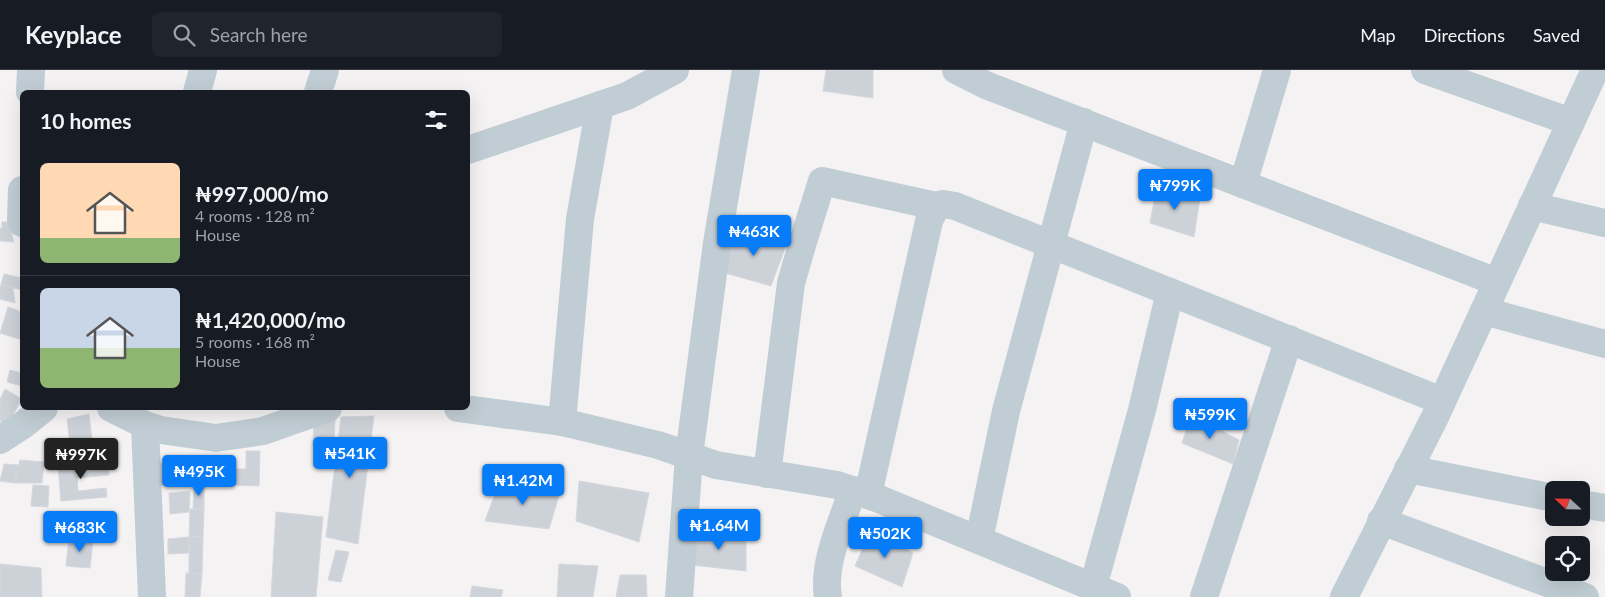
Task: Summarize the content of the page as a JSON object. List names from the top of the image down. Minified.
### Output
{"north":"left","page":{"header":"Keyplace","search":"Search here","nav":["Map","Directions","Saved"],"heading":"10 homes","list":[{"name":"₦997,000/mo","note":"4 rooms · 128 m² · House"},{"name":"₦1,420,000/mo","note":"5 rooms · 168 m² · House"}],"price":["₦799K","₦463K","₦599K","₦541K","₦997K","₦495K","₦1.42M","₦1.64M","₦683K","₦502K"]}}
